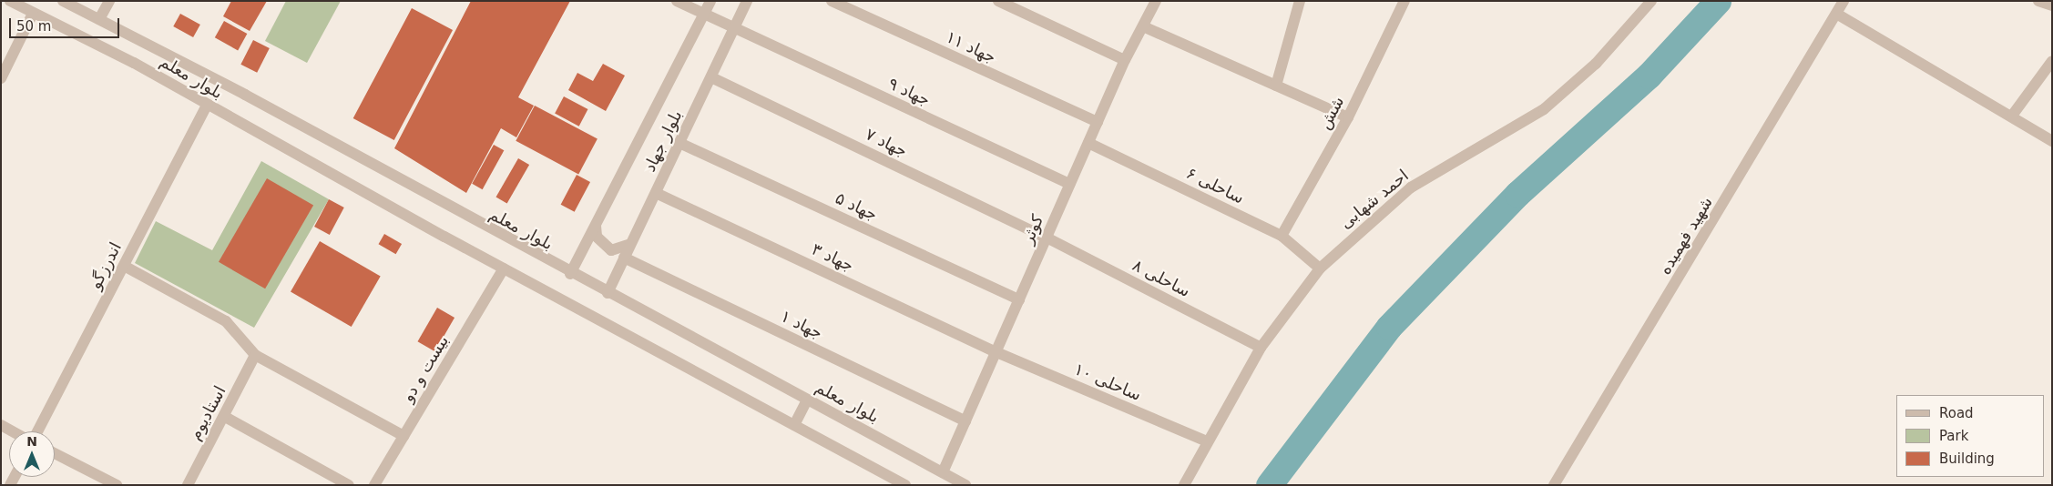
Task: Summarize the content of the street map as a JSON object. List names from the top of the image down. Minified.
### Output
{"streets":{"street":["جهاد ۱۱","بلوار معلم","جهاد ۹","شش","بلوار جهاد","جهاد ۷","ساحلی ۶","احمد شهابی","جهاد ۵","کوثر","شهید فهمیده","جهاد ۳","اندرزگو","ساحلی ۸","جهاد ۱","بیست و دو","ساحلی ۱۰","استادیوم"]},"crossings":[["جهاد ۱۱","کوثر"],["بلوار معلم","بلوار جهاد"],["بلوار معلم","کوثر"],["بلوار معلم","اندرزگو"],["بلوار معلم","بیست و دو"],["جهاد ۹","بلوار جهاد"],["جهاد ۹","کوثر"],["شش","ساحلی ۶"],["بلوار جهاد","جهاد ۷"],["بلوار جهاد","جهاد ۵"],["بلوار جهاد","جهاد ۳"],["بلوار جهاد","جهاد ۱"],["جهاد ۷","کوثر"],["جهاد ۷","ساحلی ۸"],["ساحلی ۶","احمد شهابی"],["ساحلی ۶","کوثر"],["احمد شهابی","ساحلی ۸"],["احمد شهابی","ساحلی ۱۰"],["جهاد ۵","کوثر"],["کوثر","جهاد ۳"],["کوثر","ساحلی ۸"],["کوثر","جهاد ۱"],["کوثر","ساحلی ۱۰"],["جهاد ۳","ساحلی ۱۰"]],"legend":["Road","Park","Building"],"scale_bar":"50 m","north":"top"}
